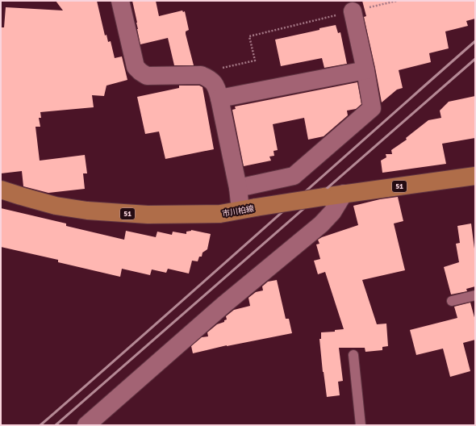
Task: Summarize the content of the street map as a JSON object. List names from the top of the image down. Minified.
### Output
{"streets":{"main road":["51","市川柏線"]}}
